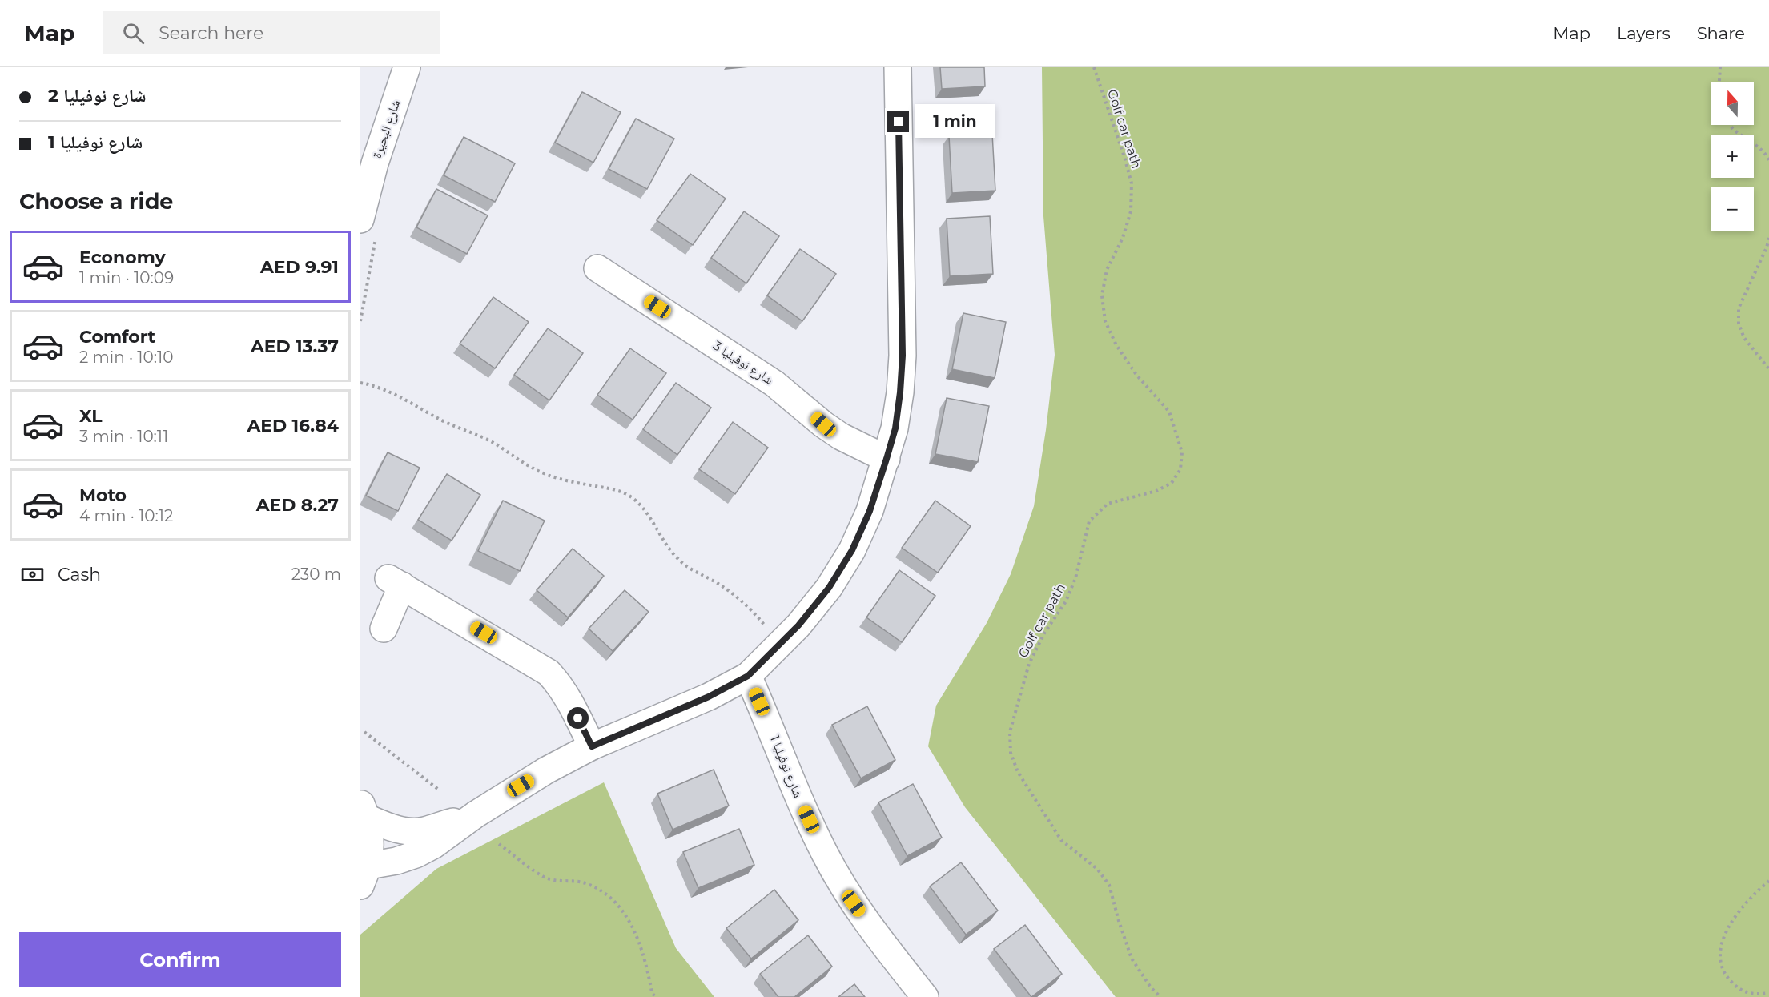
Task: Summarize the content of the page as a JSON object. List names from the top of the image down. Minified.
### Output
{"streets":{"street":["شارع البحيرة","شارع نوفيليا 3","شارع نوفيليا 1"],"path":["Golf car path"]},"north":"top","page":{"header":"Map","search":"Search here","nav":["Map","Layers","Share"],"banner":["شارع نوفيليا 2","شارع نوفيليا 1"],"map_buttons":["+","−"],"bubble":"1 min","heading":"Choose a ride","list":[{"name":"Economy","note":"1 min · 10:09","value":"AED 9.91"},{"name":"Comfort","note":"2 min · 10:10","value":"AED 13.37"},{"name":"XL","note":"3 min · 10:11","value":"AED 16.84"},{"name":"Moto","note":"4 min · 10:12","value":"AED 8.27"}],"pay":["Cash","230 m"],"buttons":"Confirm"}}
